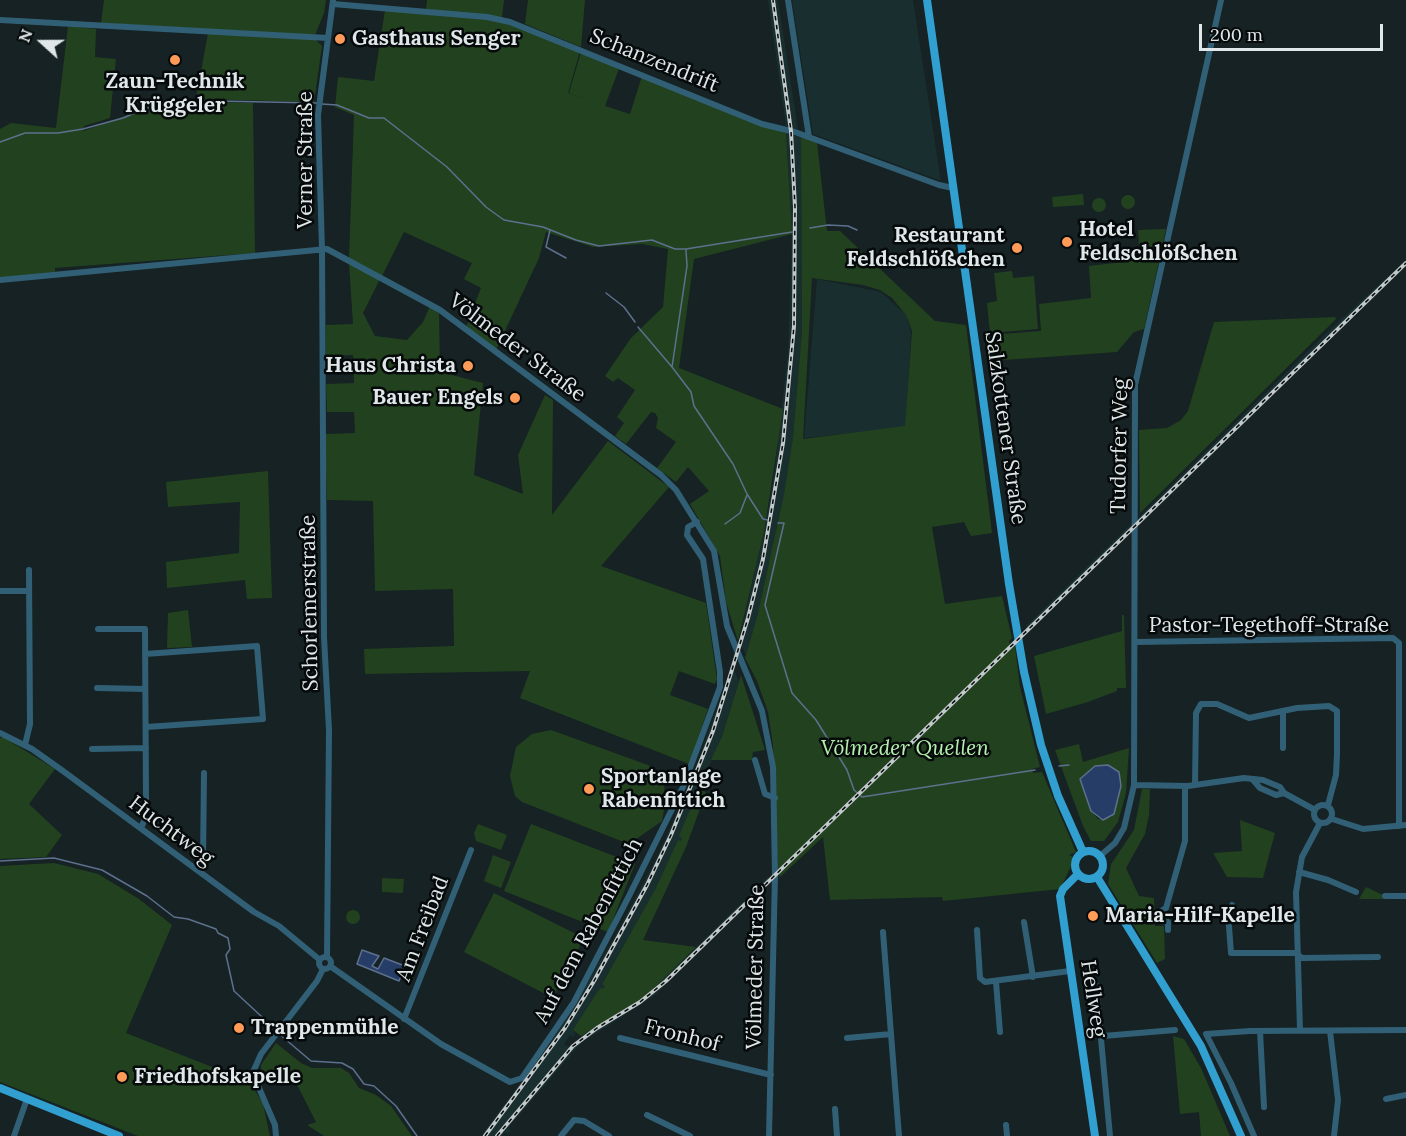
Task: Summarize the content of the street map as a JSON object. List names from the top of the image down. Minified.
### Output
{"streets":{"main road":["Salzkottener Straße","Hellweg"],"street":["Schanzendrift","Verner Straße","Völmeder Straße","Tudorfer Weg","Schorlemerstraße","Pastor-Tegethoff-Straße","Huchtweg","Am Freibad","Auf dem Rabenfittich","Fronhof"]},"crossings":[["Schanzendrift","Verner Straße"],["Schanzendrift","Salzkottener Straße"],["Verner Straße","Völmeder Straße"],["Verner Straße","Schorlemerstraße"],["Völmeder Straße","Schorlemerstraße"],["Völmeder Straße","Auf dem Rabenfittich"],["Völmeder Straße","Fronhof"],["Salzkottener Straße","Tudorfer Weg"],["Salzkottener Straße","Hellweg"],["Tudorfer Weg","Pastor-Tegethoff-Straße"],["Tudorfer Weg","Hellweg"],["Schorlemerstraße","Huchtweg"],["Am Freibad","Auf dem Rabenfittich"]],"parks":["Völmeder Quellen"],"places":["Gasthaus Senger","Zaun-Technik Krüggeler","Hotel Feldschlößchen","Restaurant Feldschlößchen","Haus Christa","Bauer Engels","Sportanlage Rabenfittich","Maria-Hilf-Kapelle","Trappenmühle","Friedhofskapelle"],"scale_bar":"200 m","north":"left"}
